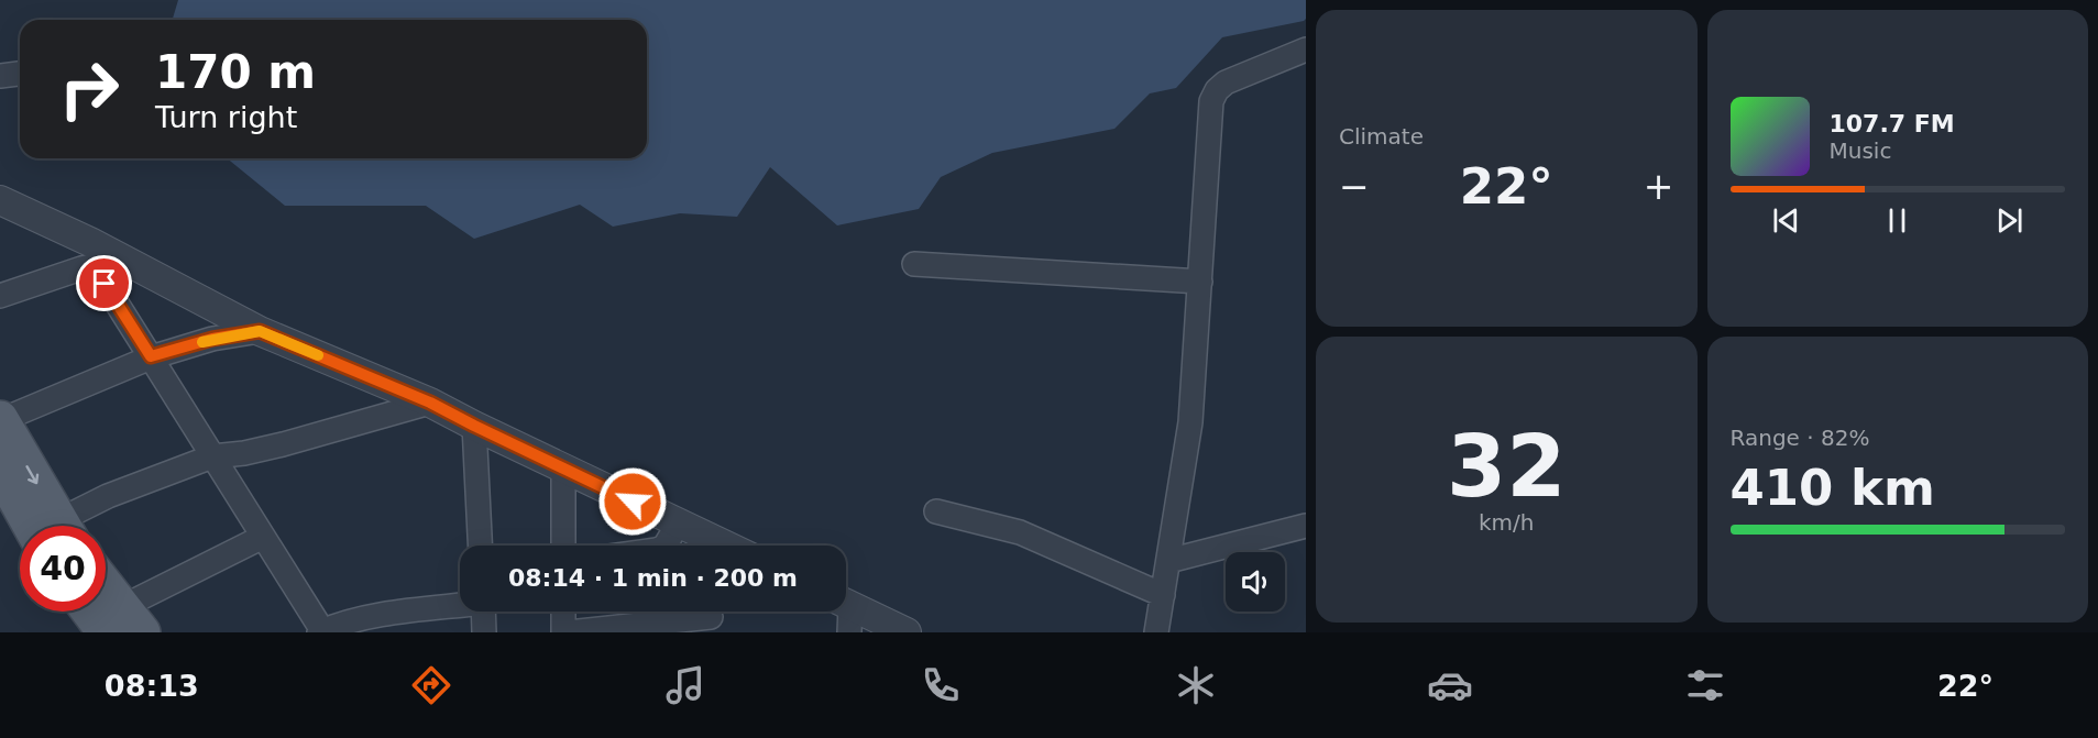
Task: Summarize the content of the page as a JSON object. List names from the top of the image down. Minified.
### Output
{"page":{"tile":["Climate",["32","km/h"],["Range · 82%","410 km"]],"turn":["170 m","Turn right"],"song":["107.7 FM","Music"],"heat":["−","22°","+"],"limit":"40","trip":"08:14 · 1 min · 200 m","tabs":["08:13","22°"]}}
